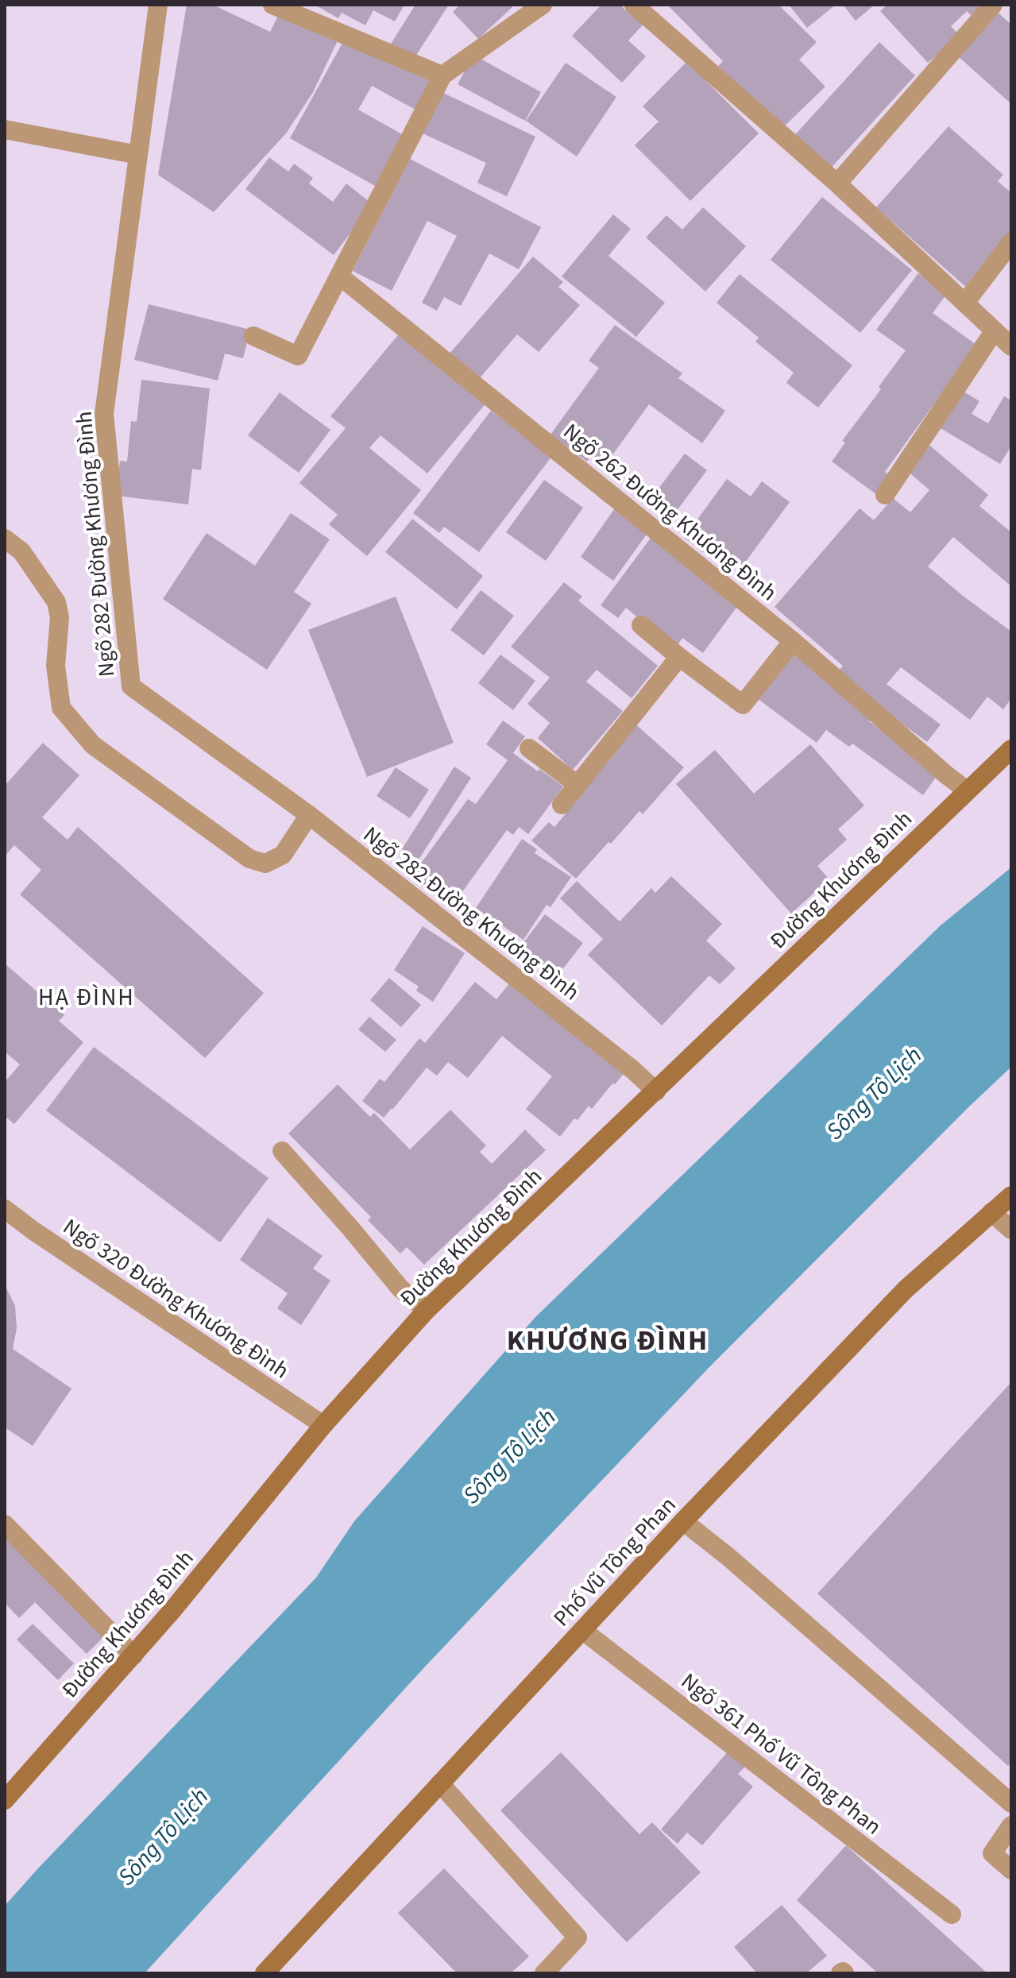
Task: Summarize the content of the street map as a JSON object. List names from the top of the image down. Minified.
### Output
{"streets":{"main road":["Đường Khương Đình","Phố Vũ Tông Phan"],"street":["Ngõ 262 Đường Khương Đình","Ngõ 282 Đường Khương Đình","Ngõ 320 Đường Khương Đình","Ngõ 361 Phố Vũ Tông Phan"]},"crossings":[["Ngõ 262 Đường Khương Đình","Đường Khương Đình"],["Ngõ 282 Đường Khương Đình","Đường Khương Đình"],["Đường Khương Đình","Ngõ 320 Đường Khương Đình"],["Phố Vũ Tông Phan","Ngõ 361 Phố Vũ Tông Phan"]],"districts":["HẠ ĐÌNH","KHƯƠNG ĐÌNH"],"water":["Sông Tô Lịch"]}
